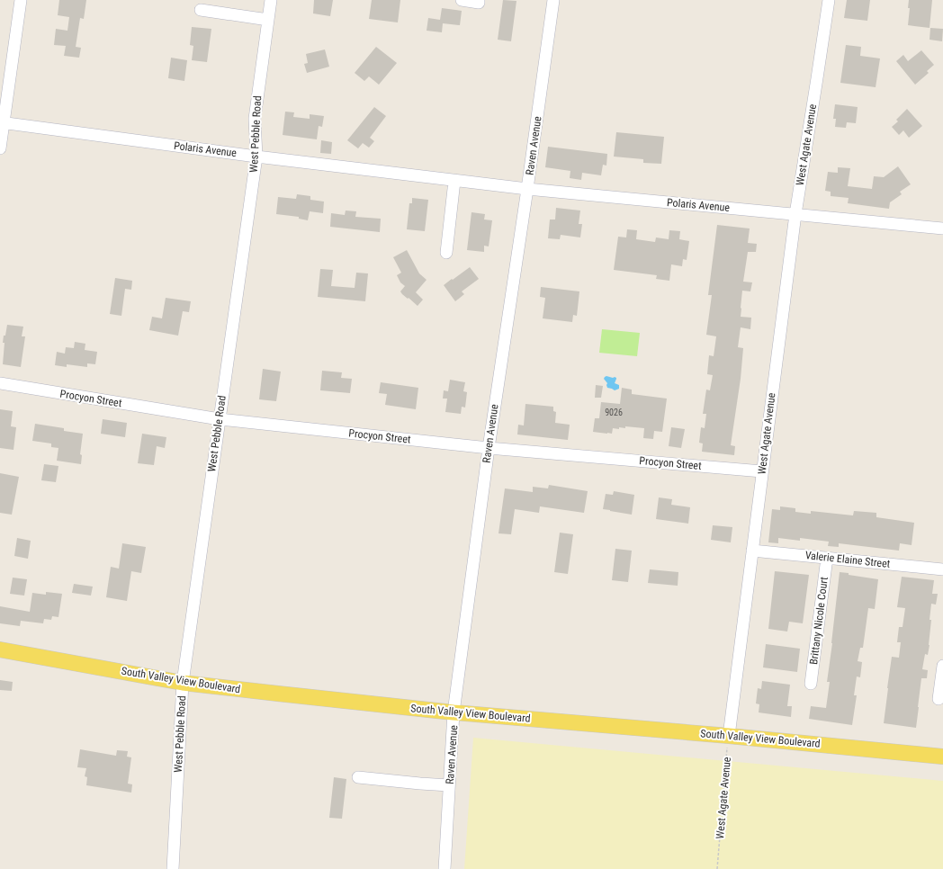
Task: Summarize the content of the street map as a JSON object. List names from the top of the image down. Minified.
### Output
{"streets":{"main road":["South Valley View Boulevard"],"street":["West Pebble Road","West Agate Avenue","Raven Avenue","Polaris Avenue","Procyon Street","Valerie Elaine Street","Brittany Nicole Court"]},"crossings":[["West Pebble Road","Polaris Avenue"],["West Pebble Road","Procyon Street"],["West Pebble Road","South Valley View Boulevard"],["West Agate Avenue","Polaris Avenue"],["West Agate Avenue","Procyon Street"],["West Agate Avenue","Valerie Elaine Street"],["West Agate Avenue","South Valley View Boulevard"],["Raven Avenue","Polaris Avenue"],["Raven Avenue","Procyon Street"],["Raven Avenue","South Valley View Boulevard"],["Valerie Elaine Street","Brittany Nicole Court"]],"house_numbers":["9026"]}
